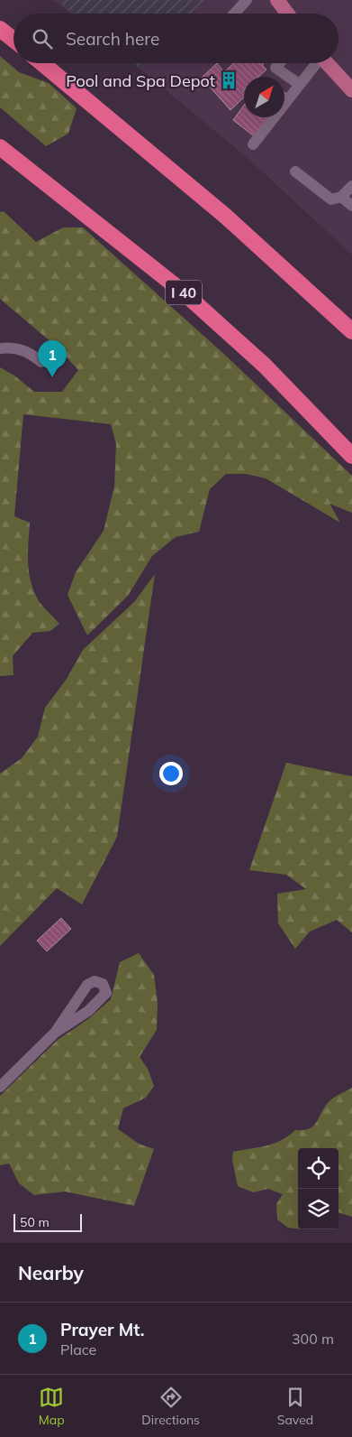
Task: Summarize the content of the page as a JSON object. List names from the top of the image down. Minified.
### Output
{"streets":{"highway":["I 40"]},"places":{"building":["Pool and Spa Depot"]},"scale_bar":"50 m","north":"top right","page":{"search":"Search here","pins":"1","scale":"50 m","heading":"Nearby","list":[{"mark":"1","name":"Prayer Mt.","note":"Place","value":"300 m"}],"nav":["Map","Directions","Saved"]}}
